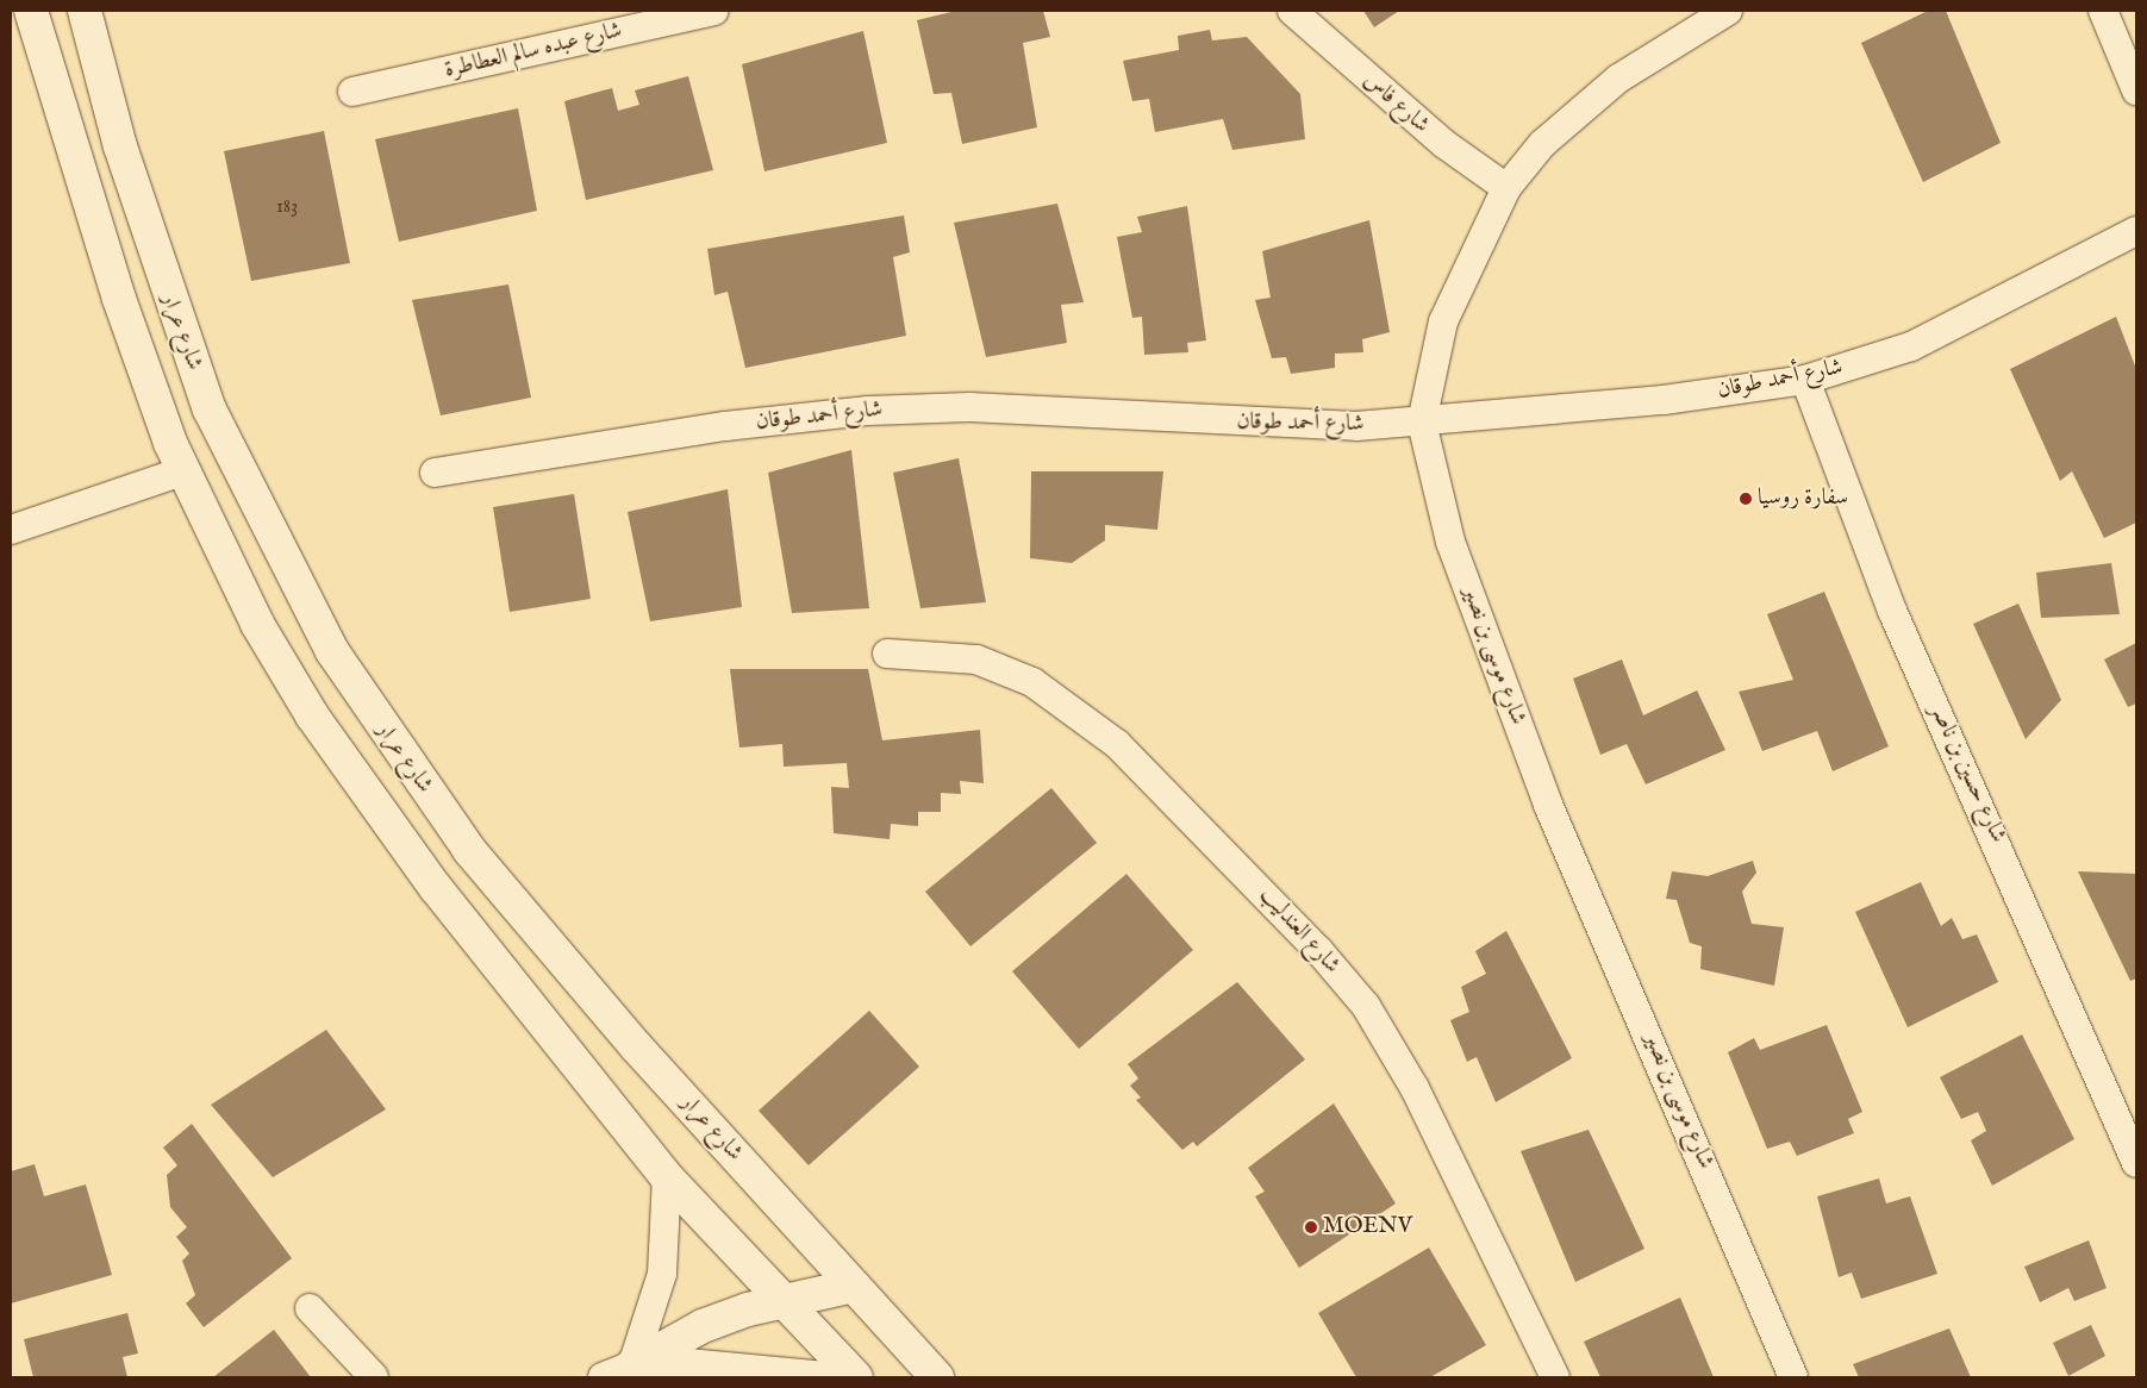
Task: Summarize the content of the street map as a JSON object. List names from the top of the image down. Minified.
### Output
{"streets":{"main road":["شارع عرار"],"street":["شارع عبده سالم العطاطرة","شارع فاس","شارع أحمد طوقان","شارع موسى بن نصير","شارع حسين بن ناصر","شارع العندليب"]},"crossings":[["شارع فاس","شارع موسى بن نصير"],["شارع أحمد طوقان","شارع موسى بن نصير"],["شارع أحمد طوقان","شارع حسين بن ناصر"]],"places":["سفارة روسيا","MOENV"],"house_numbers":["183"]}
